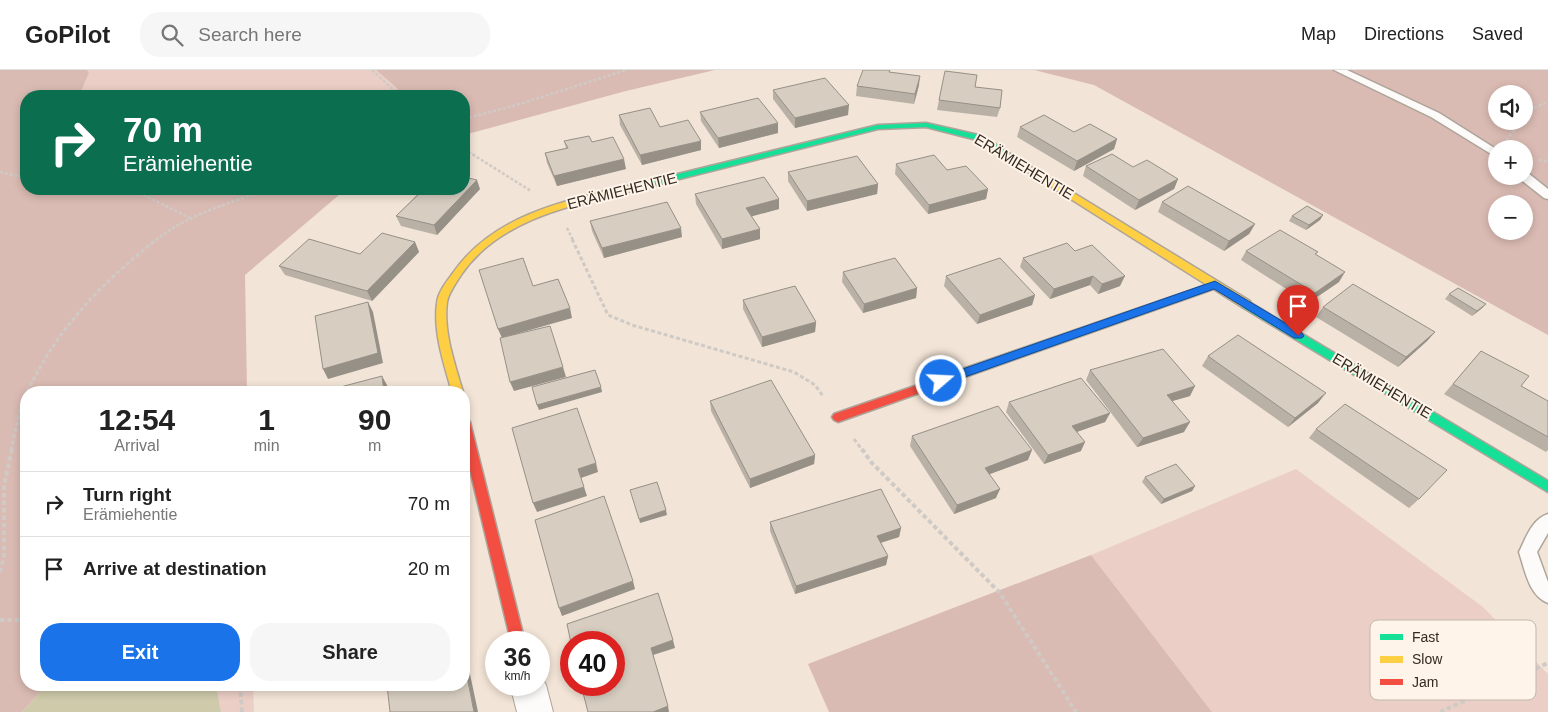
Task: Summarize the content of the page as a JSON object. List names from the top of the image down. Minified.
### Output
{"streets":{"street":["ERÄMIEHENTIE"]},"legend":["Fast","Slow","Jam"],"page":{"header":"GoPilot","search":"Search here","nav":["Map","Directions","Saved"],"map_buttons":["+","−"],"turn":["70 m","Erämiehentie"],"eta":["12:54","Arrival","1","min","90","m"],"list":[{"name":"Turn right","note":"Erämiehentie","value":"70 m"},{"name":"Arrive at destination","value":"20 m"}],"buttons":["Exit","Share"],"speed":"36 km/h","limit":"40"}}
